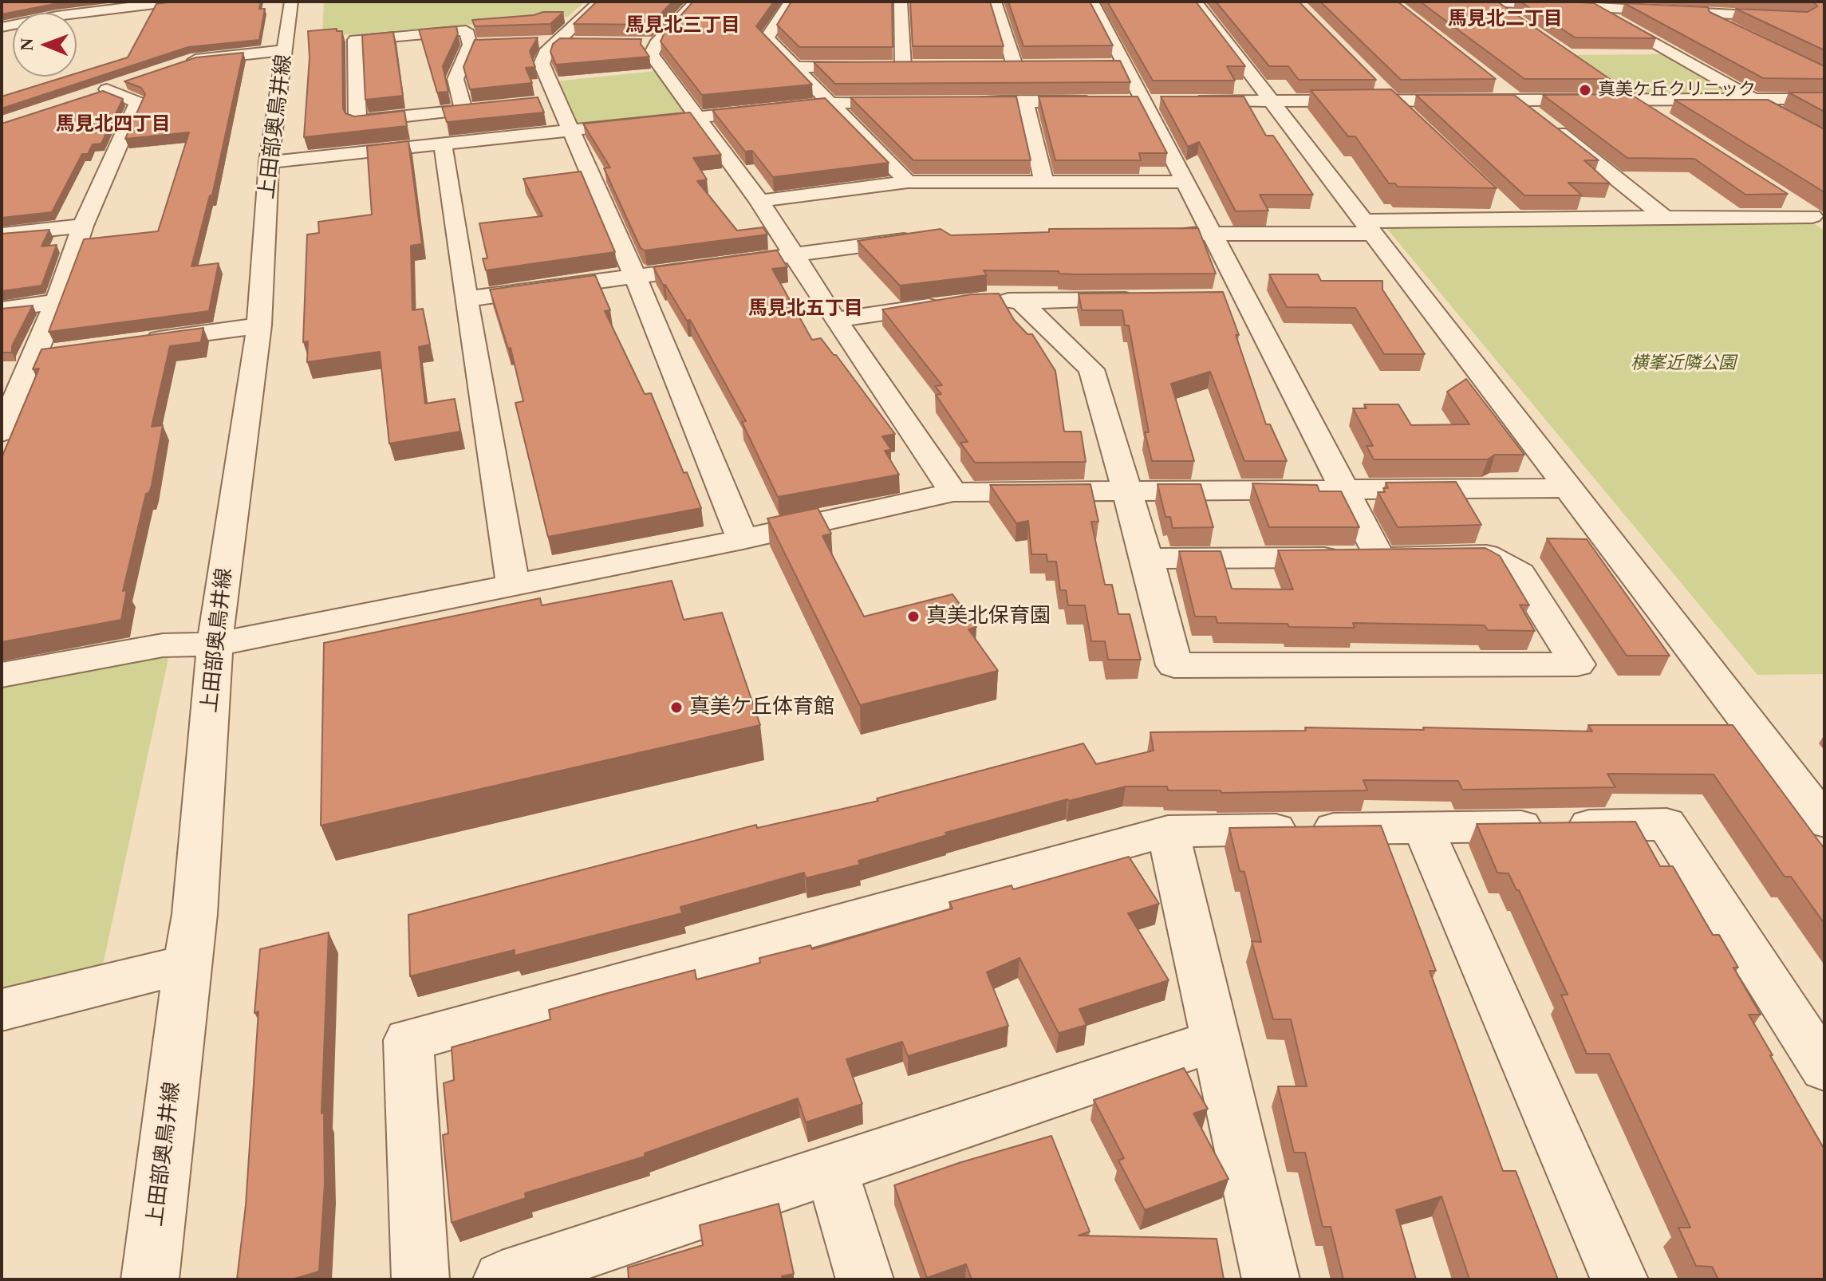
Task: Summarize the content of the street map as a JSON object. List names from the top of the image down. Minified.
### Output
{"streets":{"street":["上田部奥鳥井線"]},"districts":["馬見北二丁目","馬見北三丁目","馬見北四丁目","馬見北五丁目"],"parks":["横峯近隣公園"],"places":["真美ケ丘クリニック","真美北保育園","真美ケ丘体育館"],"north":"left"}
